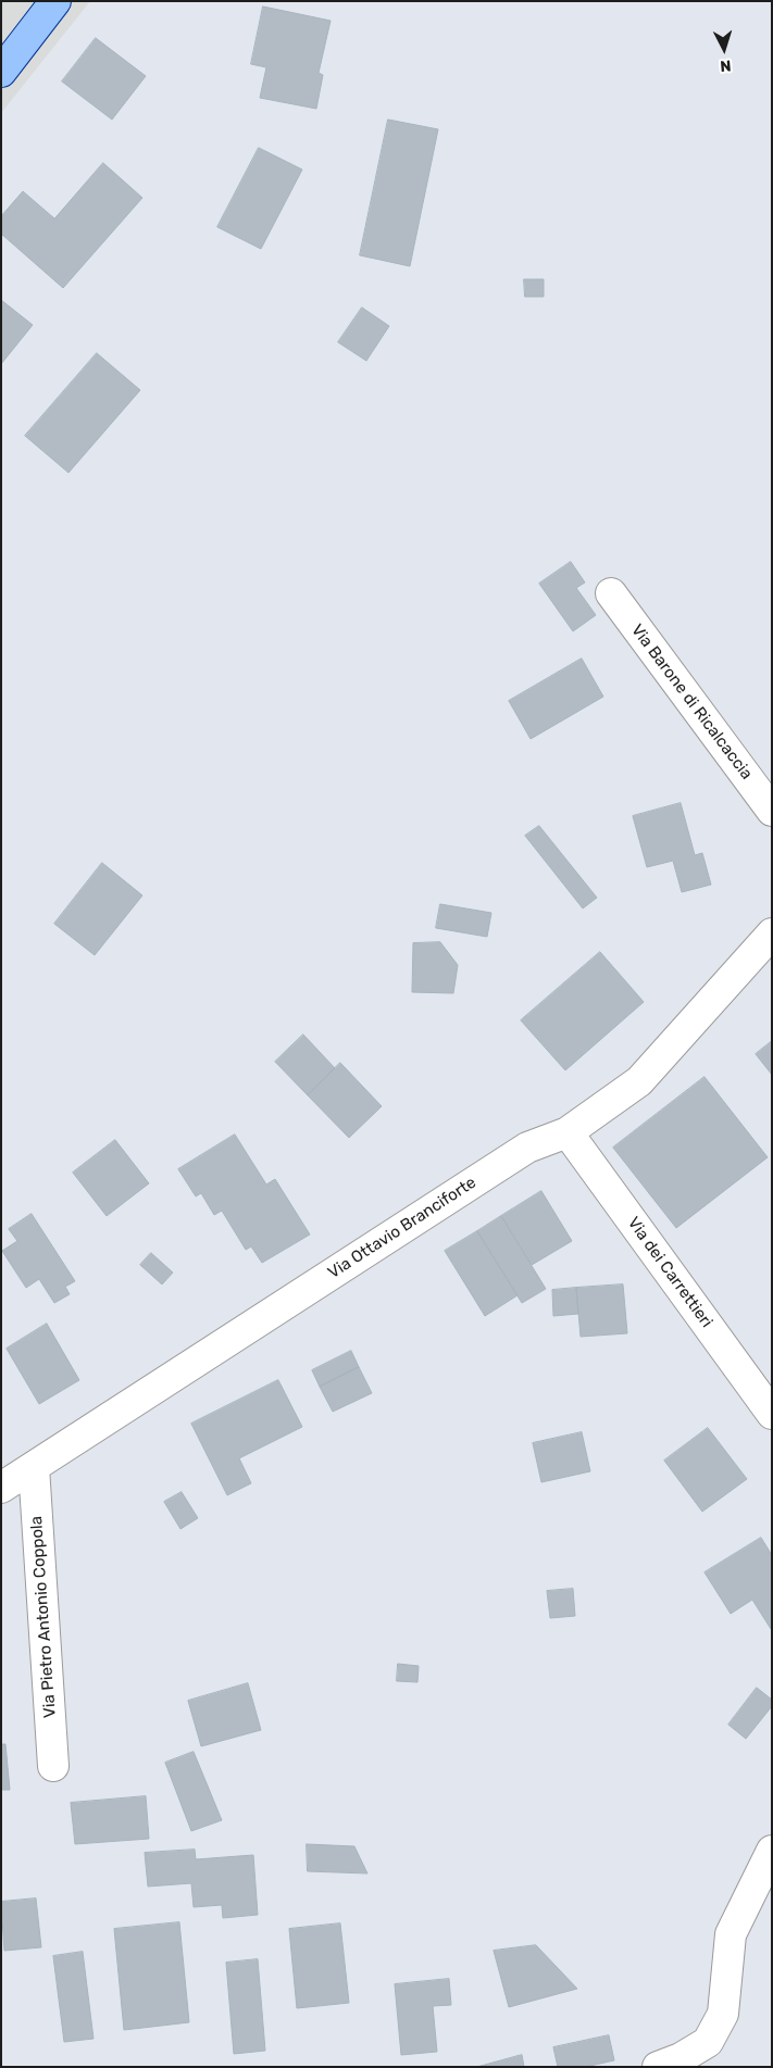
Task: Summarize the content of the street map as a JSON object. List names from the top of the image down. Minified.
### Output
{"streets":{"street":["Via Barone di Ricalcaccia","Via Ottavio Branciforte","Via dei Carrettieri","Via Pietro Antonio Coppola"]},"crossings":[["Via Ottavio Branciforte","Via dei Carrettieri"],["Via Ottavio Branciforte","Via Pietro Antonio Coppola"]],"north":"bottom"}
